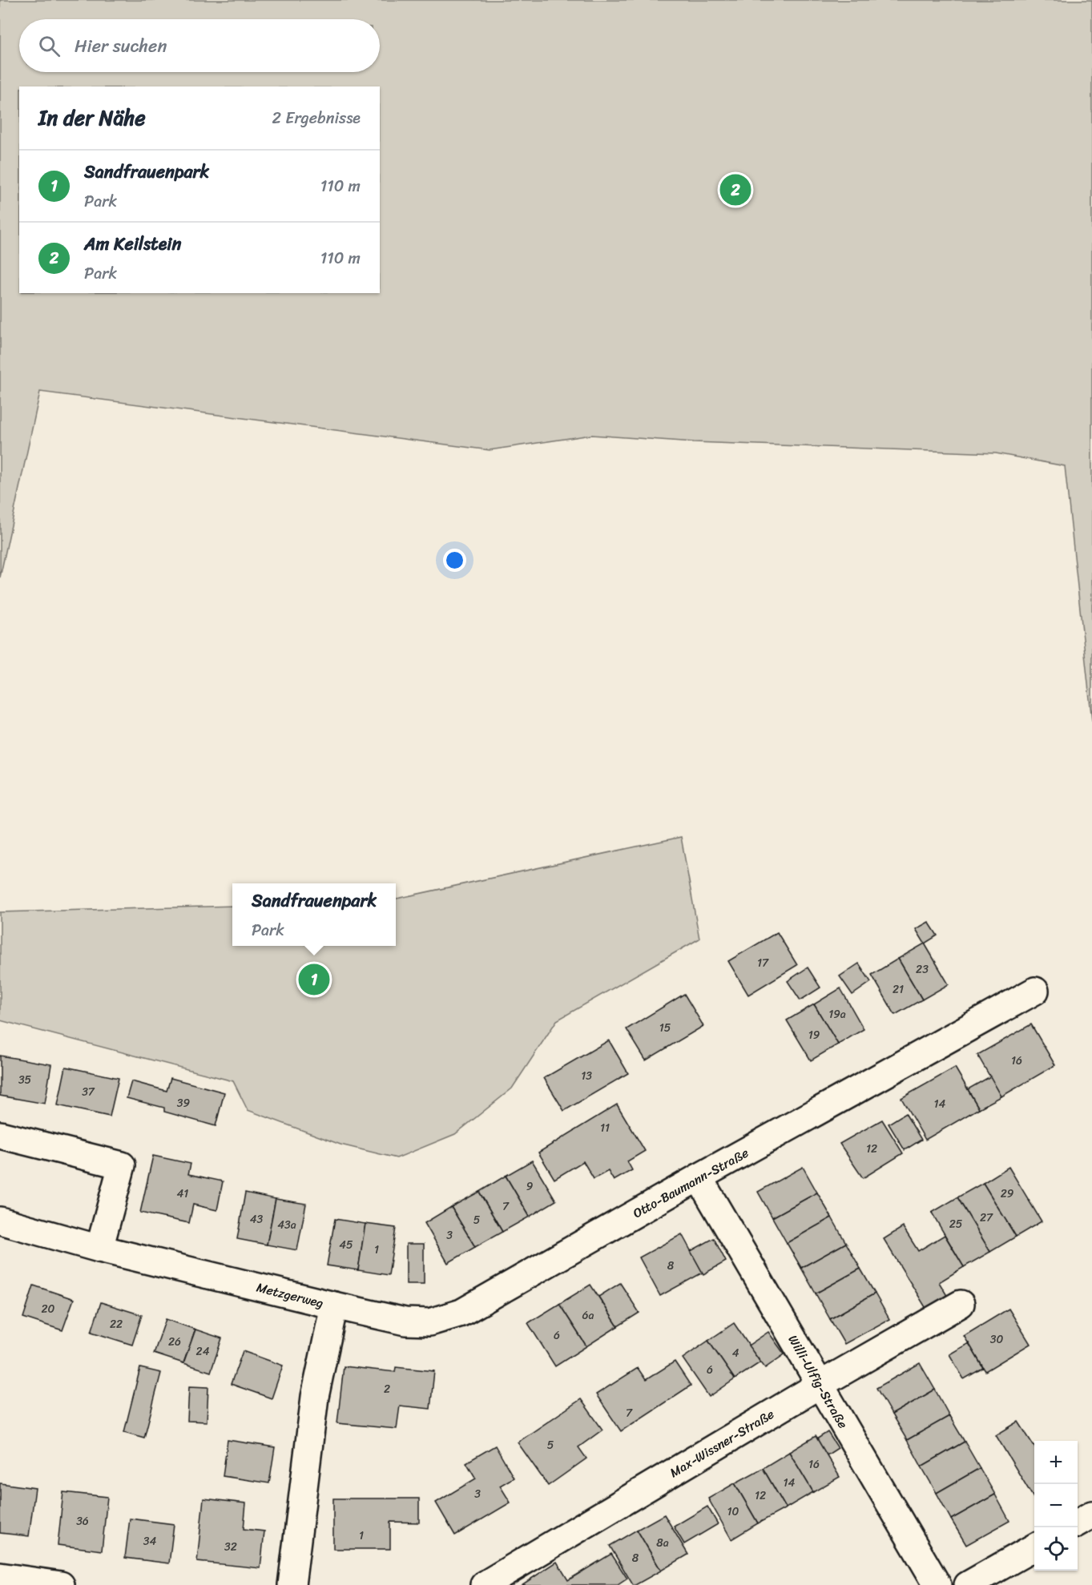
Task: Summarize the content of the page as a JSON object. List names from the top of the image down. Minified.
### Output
{"streets":{"street":["Otto-Baumann-Straße","Metzgerweg","Willi-Ulfig-Straße","Max-Wissner-Straße"]},"crossings":[["Otto-Baumann-Straße","Metzgerweg"],["Otto-Baumann-Straße","Willi-Ulfig-Straße"],["Willi-Ulfig-Straße","Max-Wissner-Straße"]],"house_numbers":["17","23","21","19a","15","19","16","13","35","37","39","14","11","12","9","41","29","7","27","43","5","25","43a","3","45","1","8","20","6a","22","6","30","26","24","4","6","2","7","5","16","14","3","12","10","36","1","34","8a","32","8"],"page":{"search":"Hier suchen","heading":["In der Nähe","2 Ergebnisse"],"list":[{"mark":"1","name":"Sandfrauenpark","note":"Park","value":"110 m"},{"mark":"2","name":"Am Keilstein","note":"Park","value":"110 m"}],"pins":["2","1"],"popup":["Sandfrauenpark","Park"],"map_buttons":["+","−"]}}
